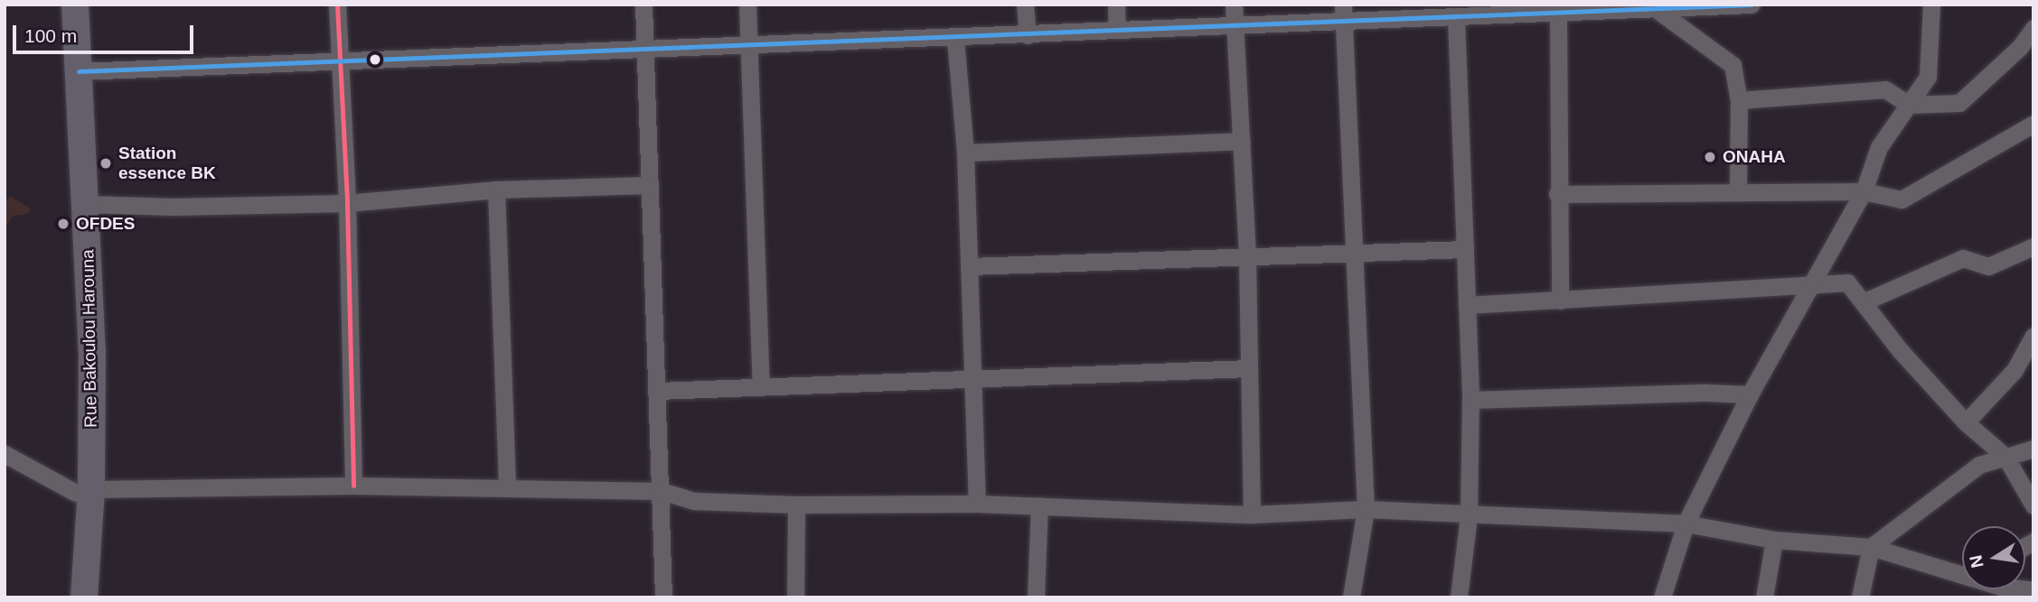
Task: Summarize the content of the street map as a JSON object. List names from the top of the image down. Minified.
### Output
{"streets":{"highway":["Rue Bakoulou Harouna"]},"places":["ONAHA","Station essence BK","OFDES"],"scale_bar":"100 m","north":"left"}
